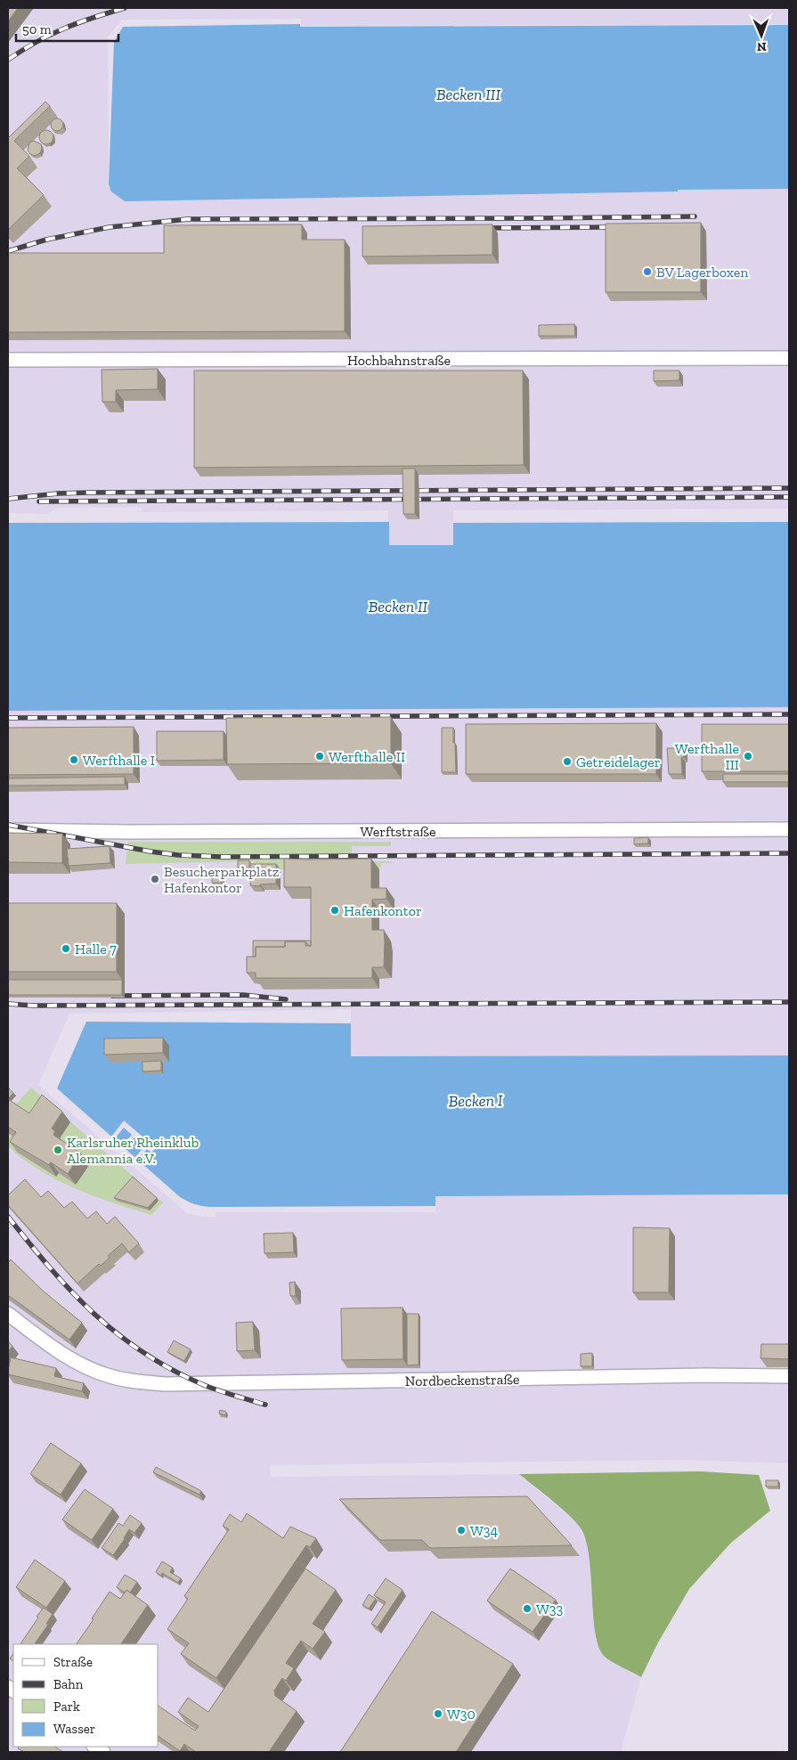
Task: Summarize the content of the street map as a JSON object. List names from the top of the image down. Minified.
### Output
{"streets":{"street":["Hochbahnstraße","Werftstraße","Nordbeckenstraße"]},"water":["Becken III","Becken II","Becken I"],"places":["BV Lagerboxen","Werfthalle II","Werfthalle III","Werfthalle I","Getreidelager","Besucherparkplatz Hafenkontor","Hafenkontor","Halle 7","Karlsruher Rheinklub Alemannia e.V.","W34","W33","W30"],"legend":["Straße","Bahn","Park","Wasser"],"scale_bar":"50 m","north":"bottom"}
